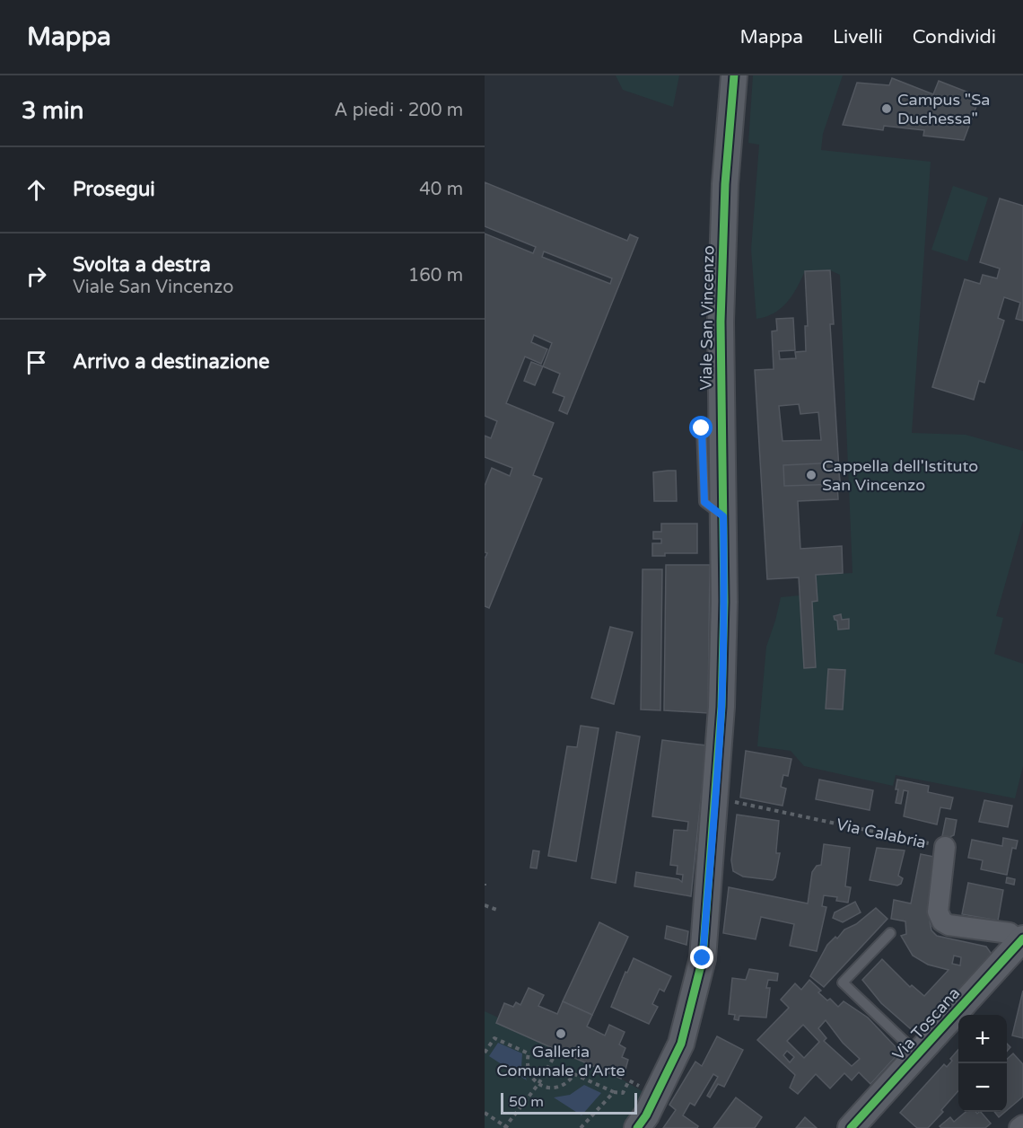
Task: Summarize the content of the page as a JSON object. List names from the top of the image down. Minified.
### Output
{"streets":{"street":["Viale San Vincenzo","Via Calabria","Via Toscana"]},"crossings":[["Via Calabria","Via Toscana"]],"places":["Campus \"Sa Duchessa\"","Cappella dell'Istituto San Vincenzo","Galleria Comunale d'Arte"],"scale_bar":"50 m","page":{"header":"Mappa","nav":["Mappa","Livelli","Condividi"],"heading":["3 min","A piedi · 200 m"],"list":[["Prosegui","40 m"],["Svolta a destra","Viale San Vincenzo","160 m"],"Arrivo a destinazione"],"map_buttons":["+","−"],"scale":"50 m"}}
